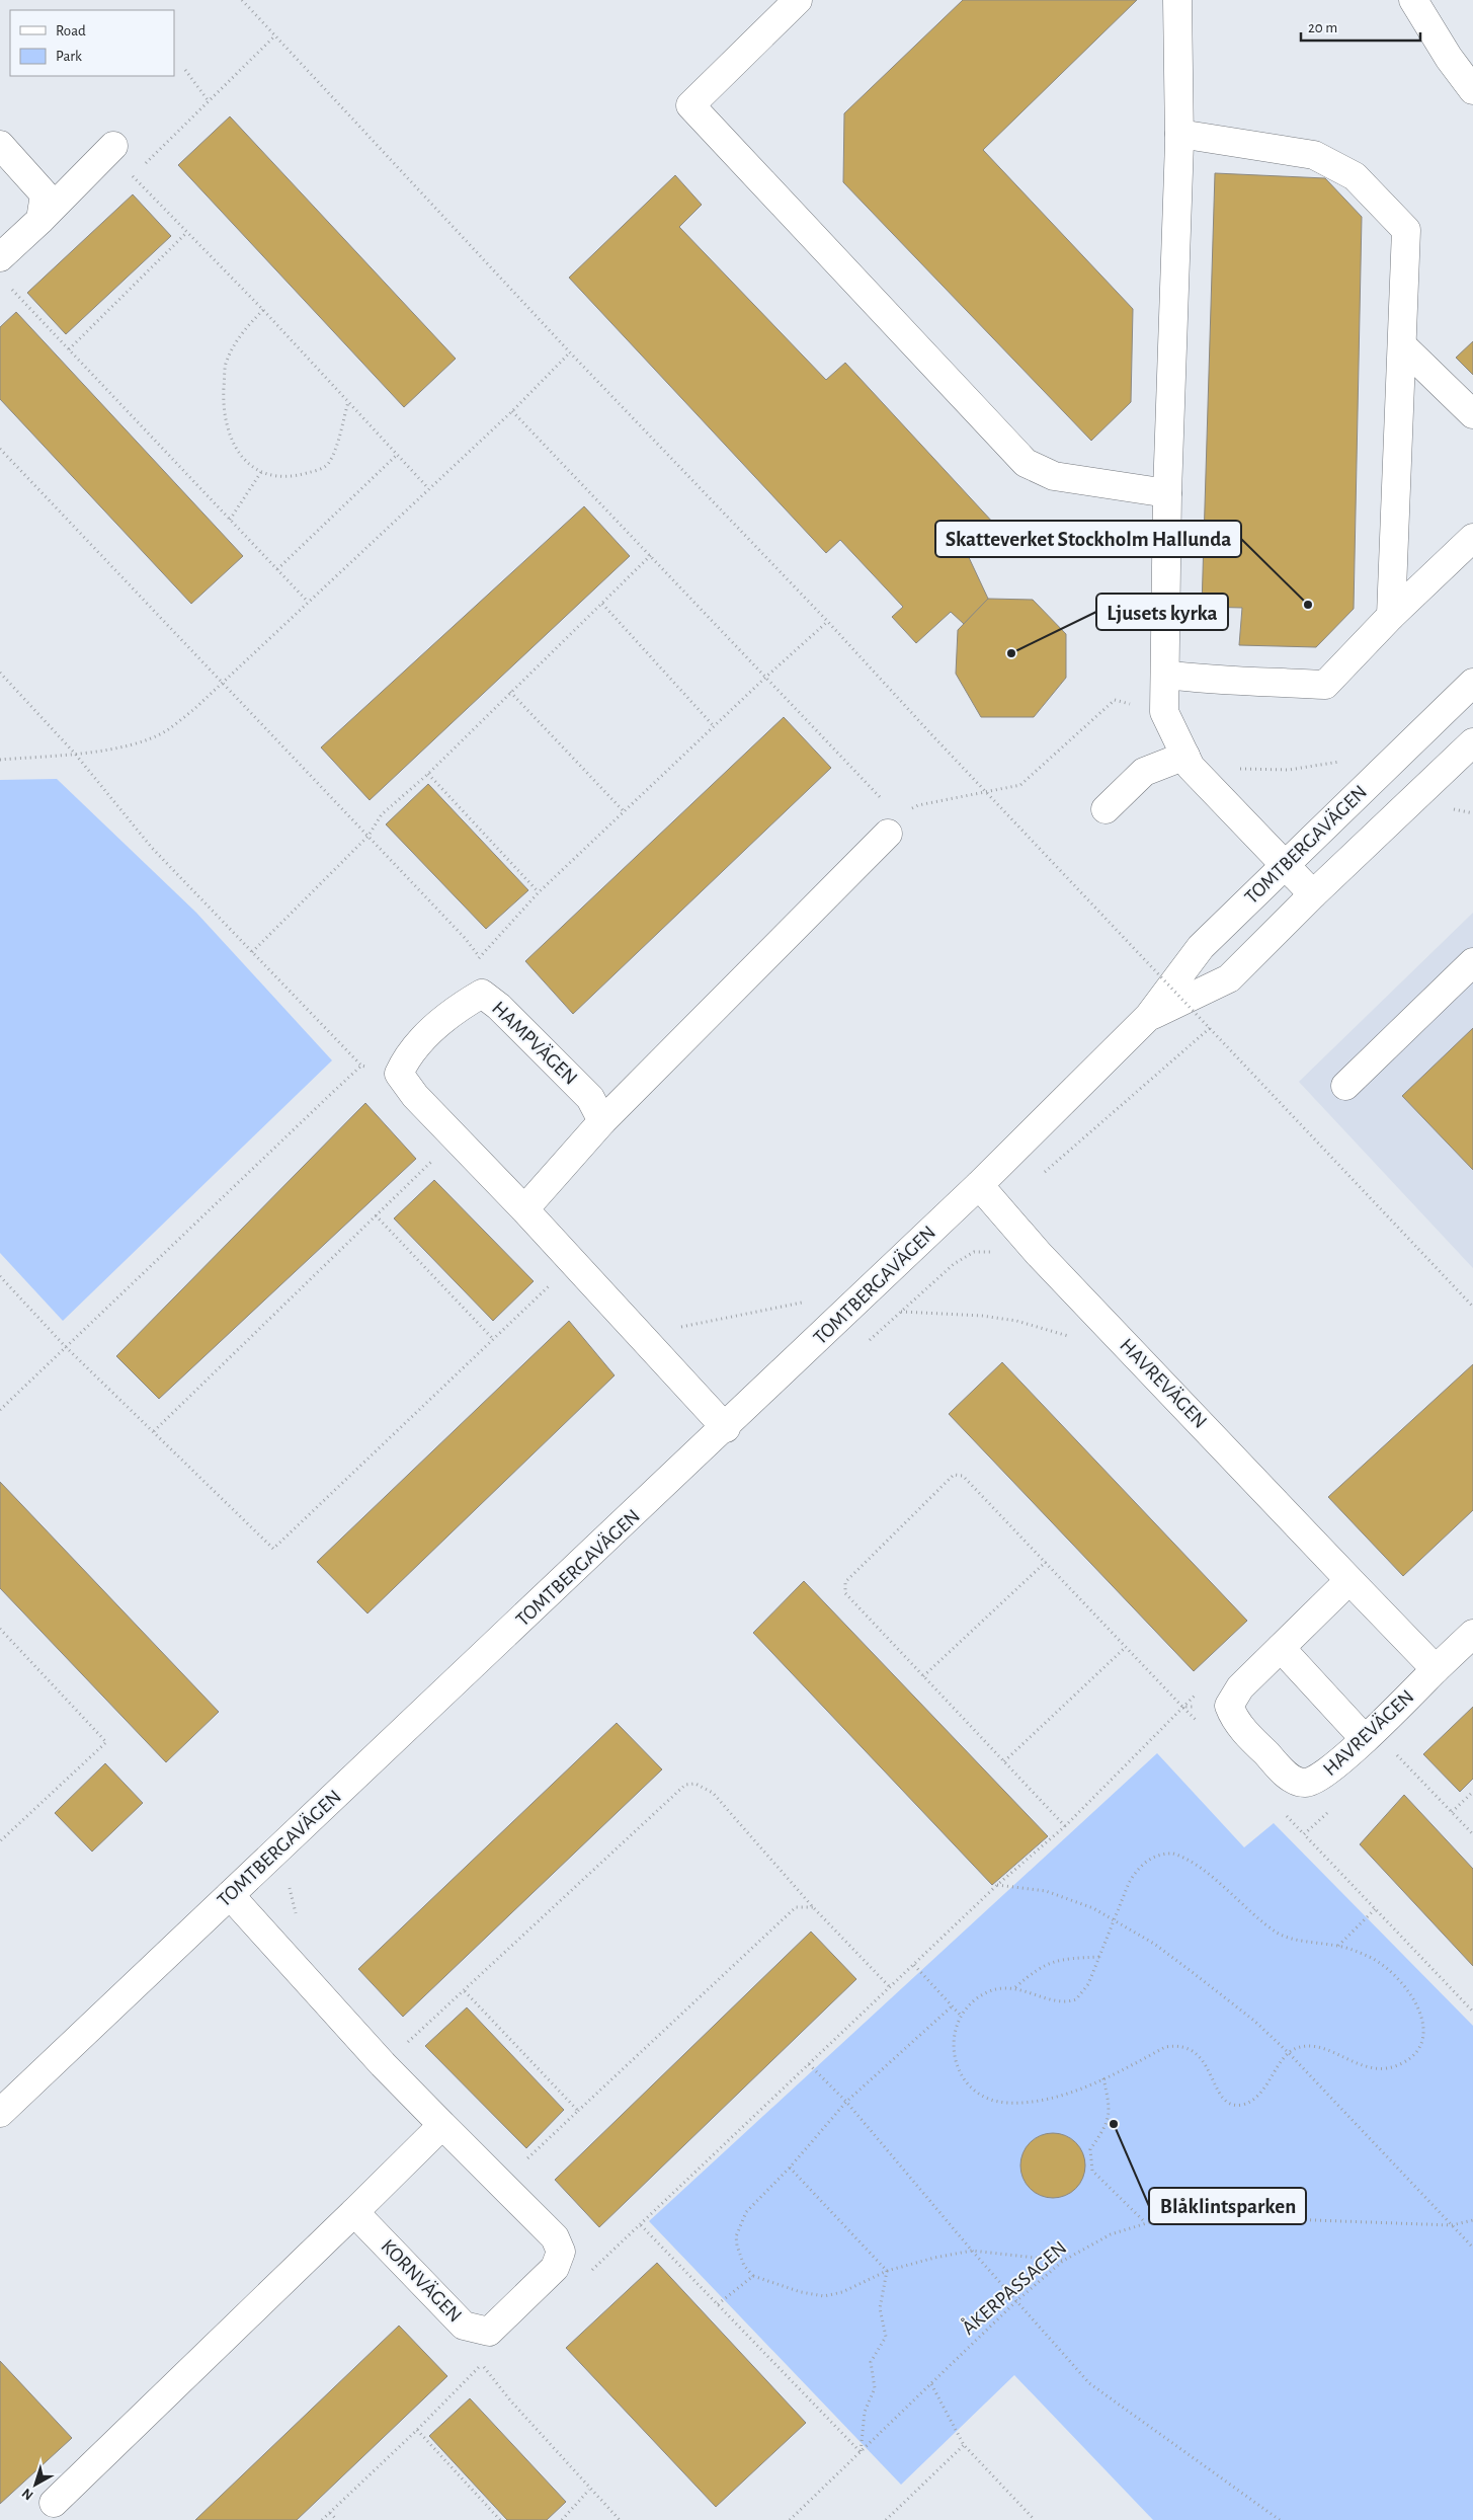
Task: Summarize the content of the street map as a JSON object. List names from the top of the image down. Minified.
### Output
{"streets":{"street":["TOMTBERGAVÄGEN","HAMPVÄGEN","HAVREVÄGEN","KORNVÄGEN"],"path":["ÅKERPASSAGEN"]},"crossings":[["TOMTBERGAVÄGEN","HAVREVÄGEN"],["TOMTBERGAVÄGEN","KORNVÄGEN"]],"places":["Skatteverket Stockholm Hallunda","Ljusets kyrka","Blåklintsparken"],"legend":["Road","Park"],"scale_bar":"20 m","north":"bottom left"}
